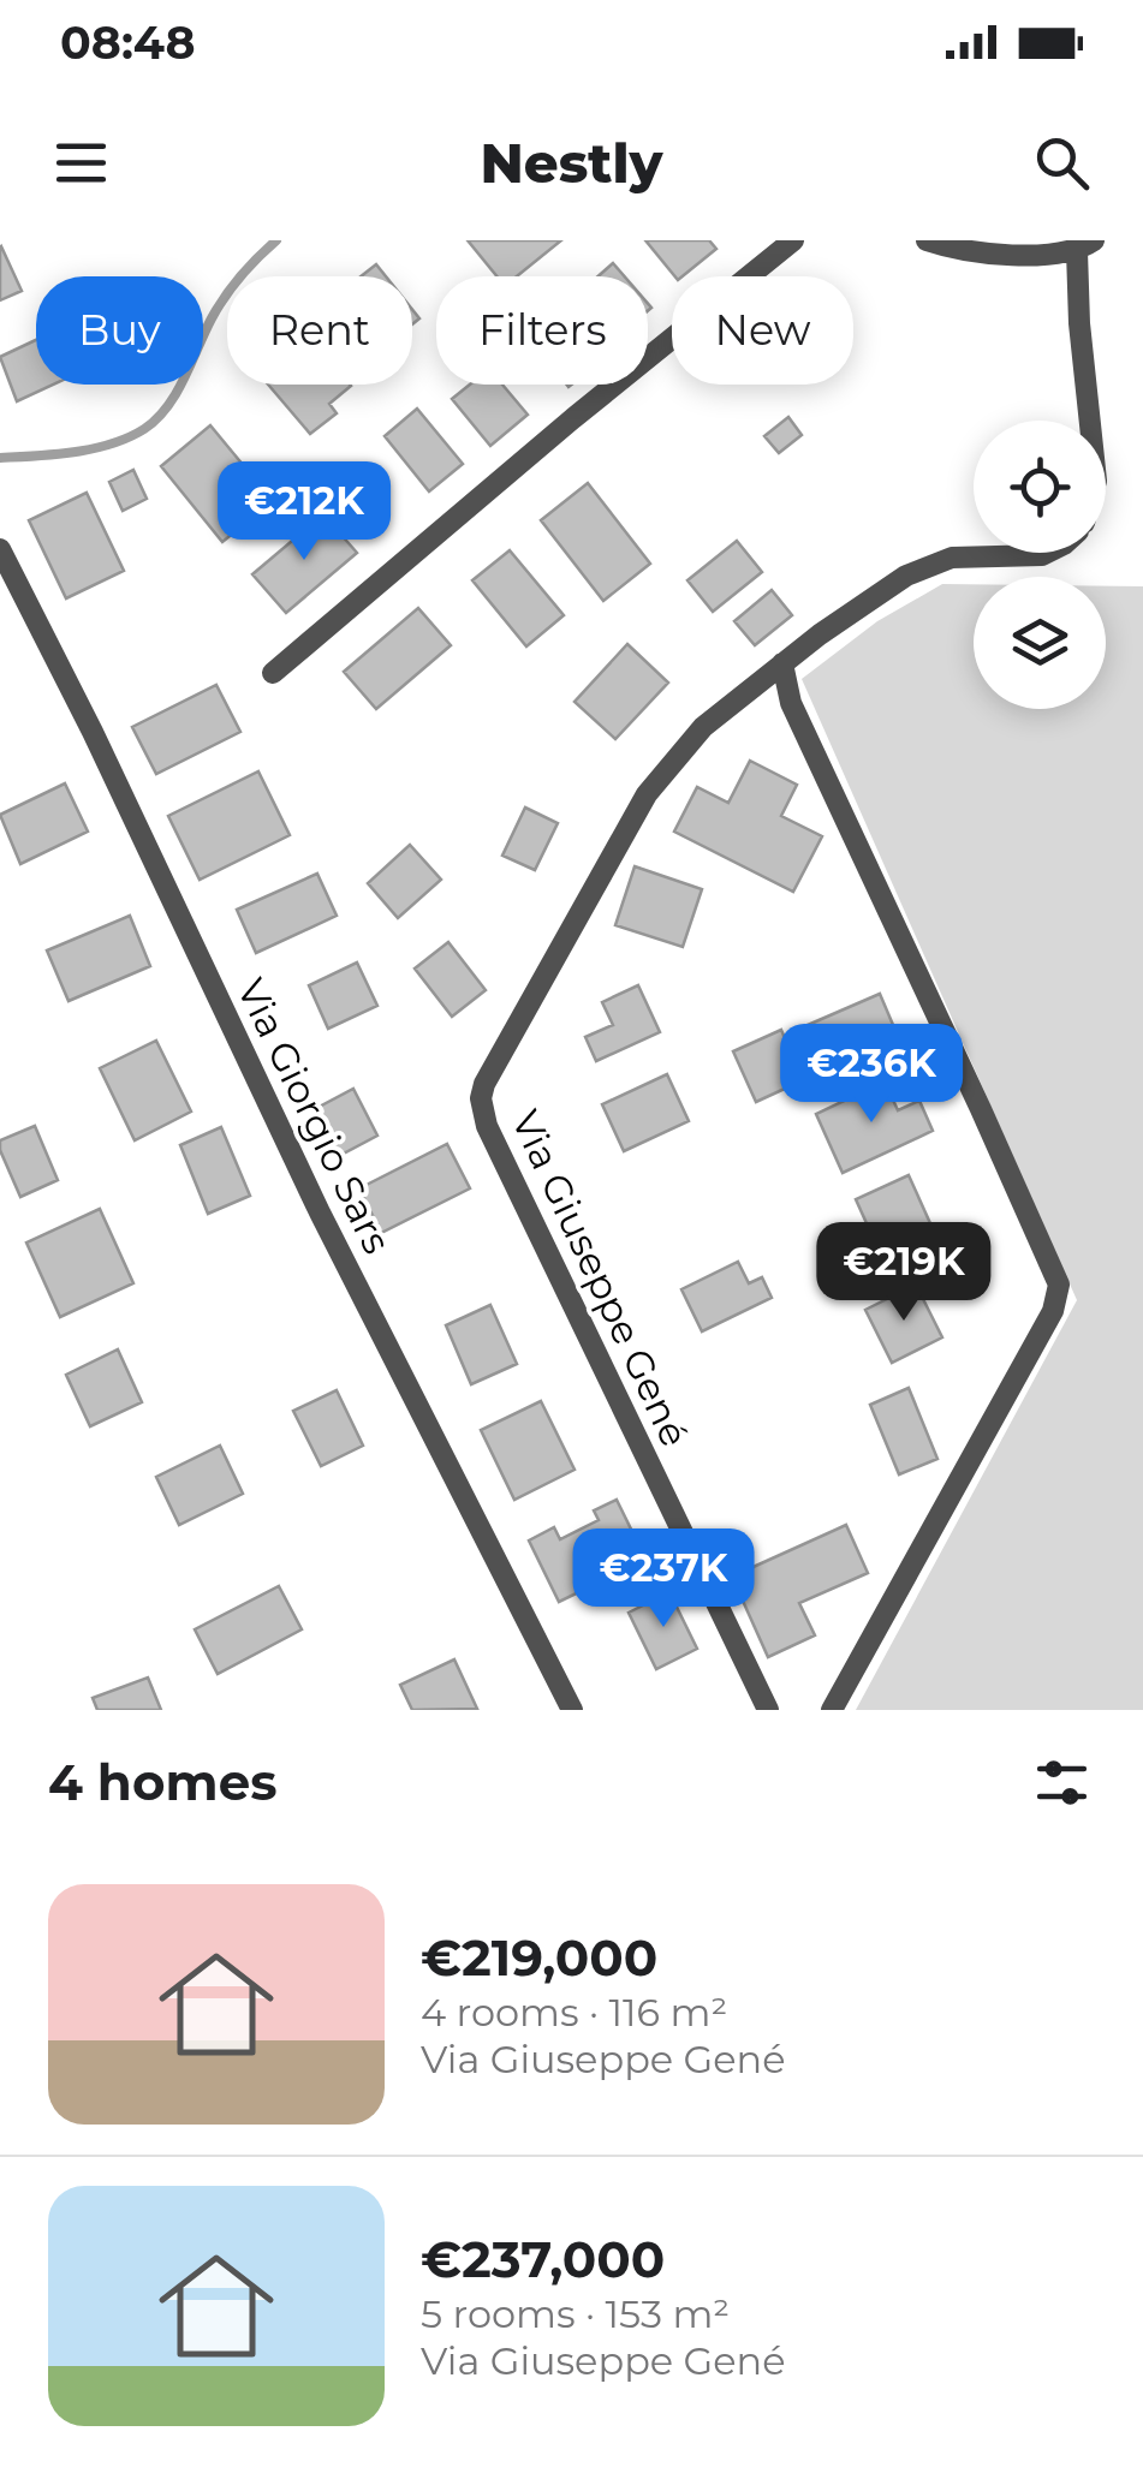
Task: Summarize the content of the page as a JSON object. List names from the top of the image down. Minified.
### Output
{"streets":{"street":["Via Giorgio Sars","Via Giuseppe Gené"]},"page":{"status":"08:48","header":"Nestly","chip":["Buy","Rent","Filters","New"],"price":["€212K","€236K","€219K","€237K"],"heading":"4 homes","list":[{"name":"€219,000","note":"4 rooms · 116 m² · Via Giuseppe Gené"},{"name":"€237,000","note":"5 rooms · 153 m² · Via Giuseppe Gené"}]}}
